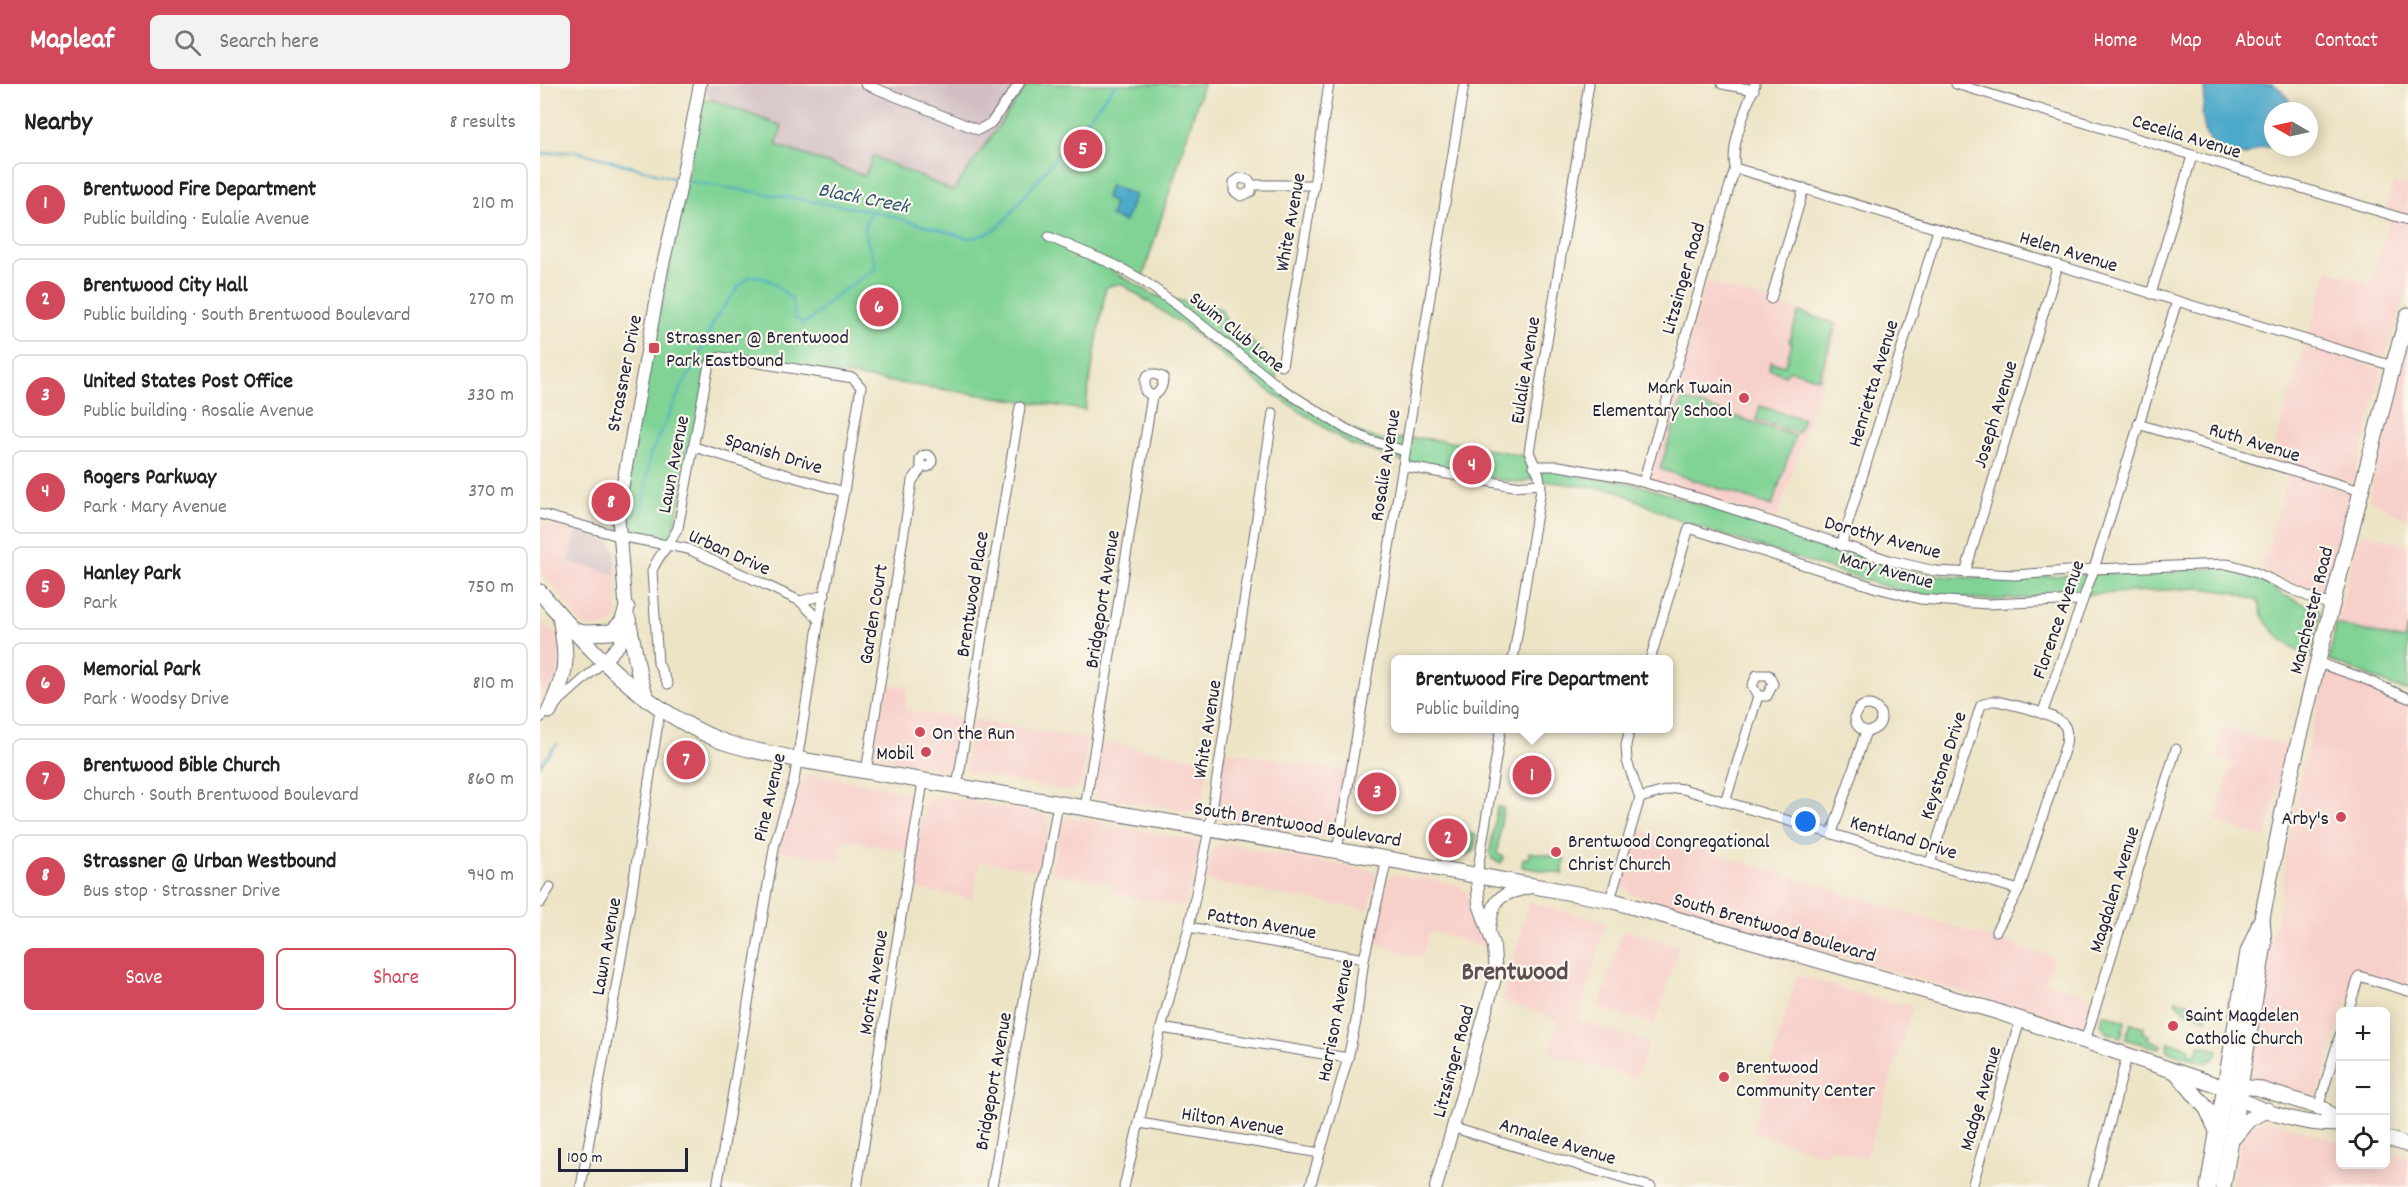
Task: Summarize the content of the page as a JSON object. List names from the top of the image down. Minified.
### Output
{"streets":{"main road":["Manchester Road","South Brentwood Boulevard"],"street":["Cecelia Avenue","White Avenue","Helen Avenue","Litzsinger Road","Swim Club Lane","Eulalie Avenue","Strassner Drive","Henrietta Avenue","Joseph Avenue","Ruth Avenue","Spanish Drive","Lawn Avenue","Rosalie Avenue","Dorothy Avenue","Urban Drive","Mary Avenue","Brentwood Place","Bridgeport Avenue","Garden Court","Florence Avenue","Keystone Drive","Pine Avenue","Kentland Drive","Magdalen Avenue","Patton Avenue","Moritz Avenue","Harrison Avenue","Madge Avenue","Hilton Avenue","Annalee Avenue"]},"crossings":[["White Avenue","South Brentwood Boulevard"],["White Avenue","Patton Avenue"],["White Avenue","Hilton Avenue"],["Helen Avenue","Litzsinger Road"],["Helen Avenue","Henrietta Avenue"],["Helen Avenue","Joseph Avenue"],["Helen Avenue","Manchester Road"],["Helen Avenue","Florence Avenue"],["Litzsinger Road","Dorothy Avenue"],["Litzsinger Road","South Brentwood Boulevard"],["Litzsinger Road","Annalee Avenue"],["Swim Club Lane","Rosalie Avenue"],["Eulalie Avenue","Dorothy Avenue"],["Strassner Drive","Urban Drive"],["Strassner Drive","South Brentwood Boulevard"],["Henrietta Avenue","Dorothy Avenue"],["Joseph Avenue","Dorothy Avenue"],["Ruth Avenue","Manchester Road"],["Ruth Avenue","Florence Avenue"],["Spanish Drive","Lawn Avenue"],["Spanish Drive","Pine Avenue"],["Lawn Avenue","Urban Drive"],["Lawn Avenue","Pine Avenue"],["Lawn Avenue","South Brentwood Boulevard"],["Rosalie Avenue","South Brentwood Boulevard"],["Dorothy Avenue","Manchester Road"],["Dorothy Avenue","Florence Avenue"],["Urban Drive","Pine Avenue"],["Mary Avenue","Florence Avenue"],["Brentwood Place","South Brentwood Boulevard"],["Bridgeport Avenue","South Brentwood Boulevard"],["Manchester Road","South Brentwood Boulevard"],["Garden Court","South Brentwood Boulevard"],["Florence Avenue","Keystone Drive"],["Keystone Drive","Kentland Drive"],["Pine Avenue","South Brentwood Boulevard"],["South Brentwood Boulevard","Magdalen Avenue"],["South Brentwood Boulevard","Moritz Avenue"],["South Brentwood Boulevard","Harrison Avenue"],["South Brentwood Boulevard","Madge Avenue"],["Patton Avenue","Harrison Avenue"],["Harrison Avenue","Hilton Avenue"]],"districts":["Brentwood"],"water":["Black Creek"],"places":{"transit":["Strassner @ Brentwood Park Eastbound"],"other":["Mark Twain Elementary School","On the Run","Mobil","Arby's","Brentwood Congregational Christ Church","Saint Magdelen Catholic Church","Brentwood Community Center"]},"scale_bar":"100 m","north":"left","page":{"header":"Mapleaf","search":"Search here","nav":["Home","Map","About","Contact"],"heading":["Nearby","8 results"],"pins":["5","6","4","8","7","1","3","2"],"list":[{"mark":"1","name":"Brentwood Fire Department","note":"Public building · Eulalie Avenue","value":"210 m"},{"mark":"2","name":"Brentwood City Hall","note":"Public building · South Brentwood Boulevard","value":"270 m"},{"mark":"3","name":"United States Post Office","note":"Public building · Rosalie Avenue","value":"330 m"},{"mark":"4","name":"Rogers Parkway","note":"Park · Mary Avenue","value":"370 m"},{"mark":"5","name":"Hanley Park","note":"Park","value":"750 m"},{"mark":"6","name":"Memorial Park","note":"Park · Woodsy Drive","value":"810 m"},{"mark":"7","name":"Brentwood Bible Church","note":"Church · South Brentwood Boulevard","value":"860 m"},{"mark":"8","name":"Strassner @ Urban Westbound","note":"Bus stop · Strassner Drive","value":"940 m"}],"popup":["Brentwood Fire Department","Public building"],"buttons":["Save","Share"],"map_buttons":["+","−"],"scale":"100 m"}}
